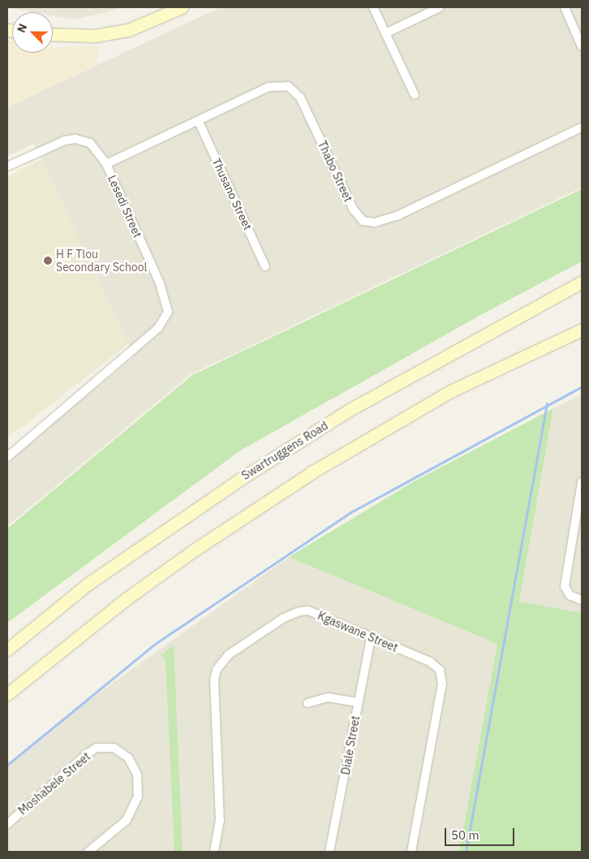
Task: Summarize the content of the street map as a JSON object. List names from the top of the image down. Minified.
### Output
{"streets":{"main road":["Swartruggens Road"],"street":["Thabo Street","Thusano Street","Lesedi Street","Kgaswane Street","Diale Street","Moshabele Street"]},"crossings":[["Thabo Street","Thusano Street"],["Thabo Street","Lesedi Street"],["Kgaswane Street","Diale Street"]],"places":["H F Tlou Secondary School"],"scale_bar":"50 m","north":"top left"}
